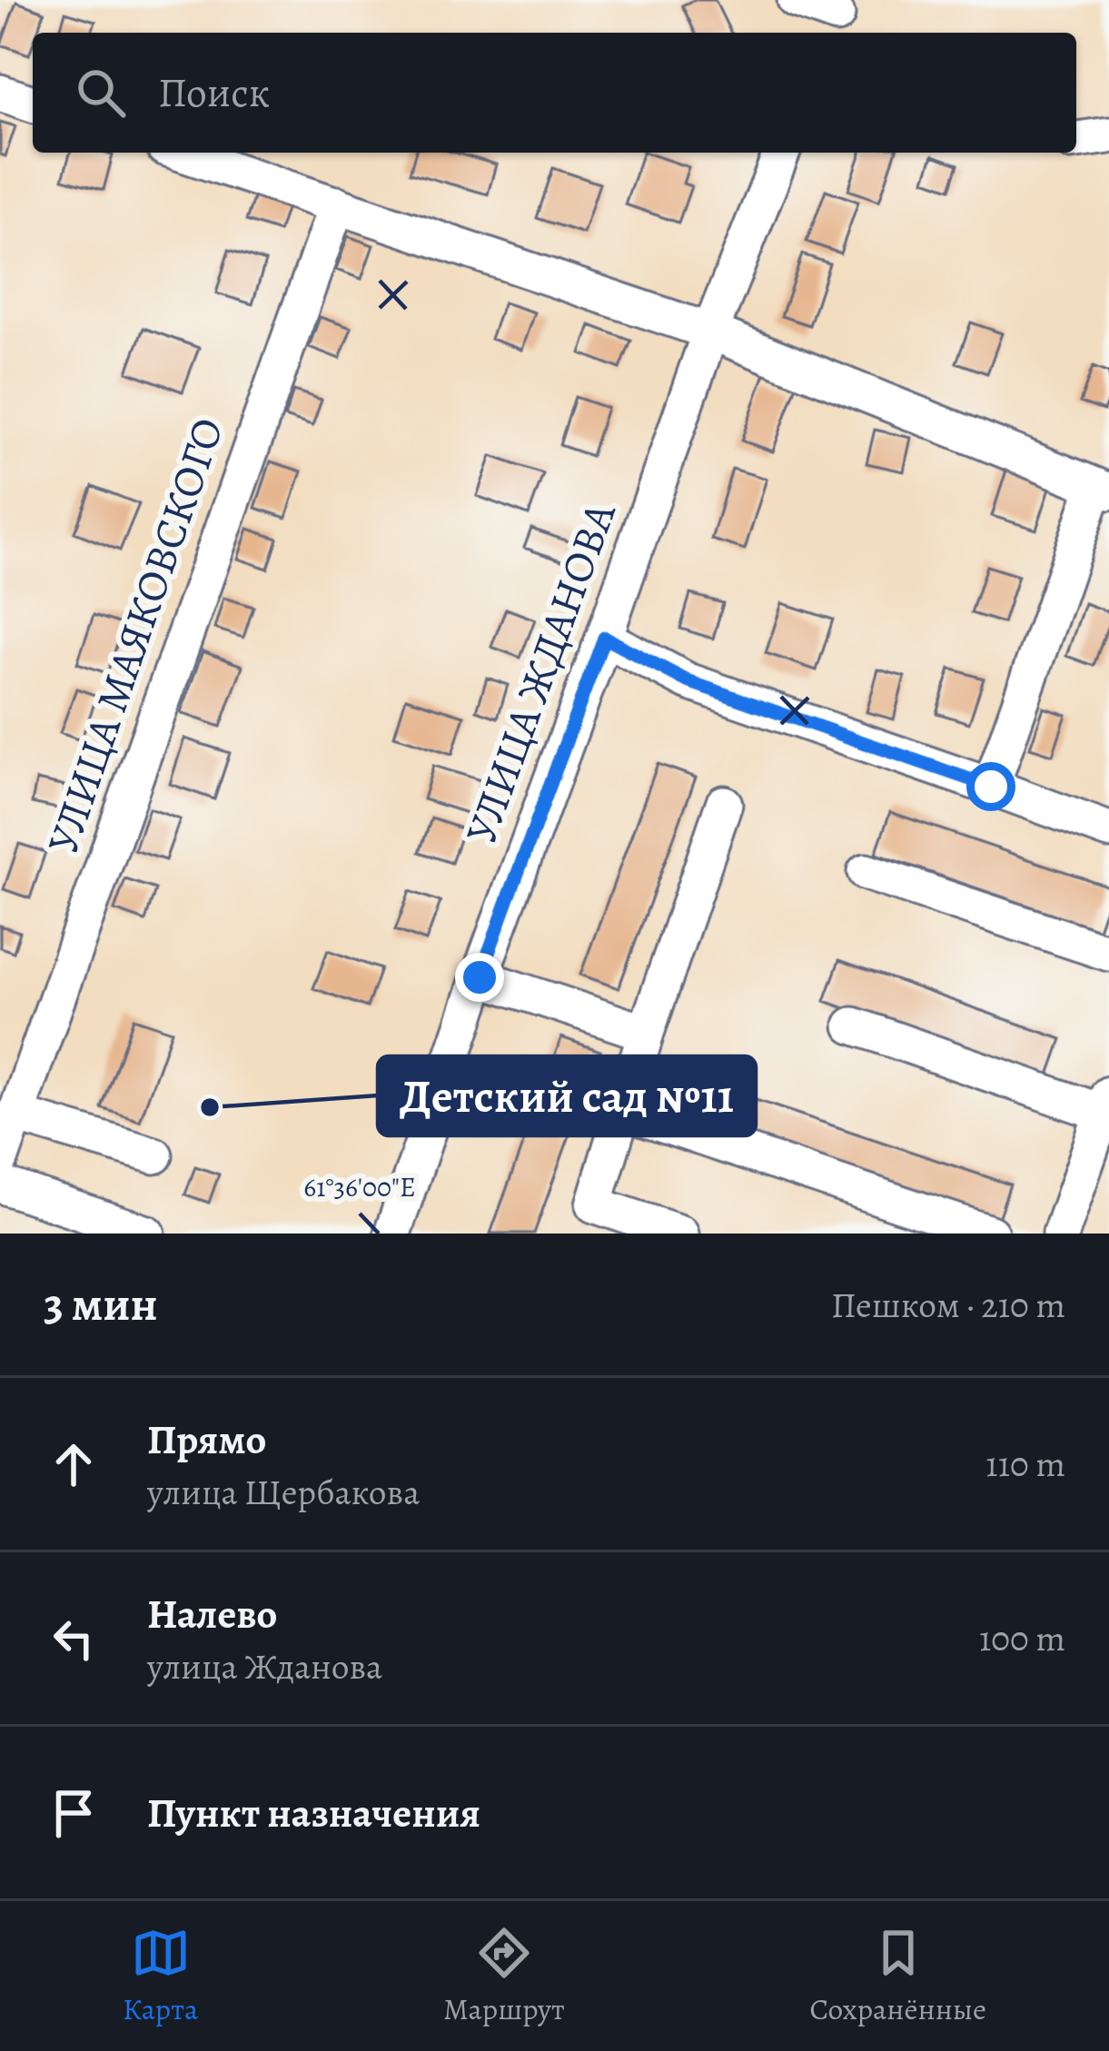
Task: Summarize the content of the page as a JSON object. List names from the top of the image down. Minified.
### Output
{"streets":{"street":["УЛИЦА МАЯКОВСКОГО","УЛИЦА ЖДАНОВА"]},"places":["Детский сад №11"],"page":{"search":"Поиск","heading":["3 мин","Пешком · 210 m"],"list":[["Прямо","улица Щербакова","110 m"],["Налево","улица Жданова","100 m"],"Пункт назначения"],"nav":["Карта","Маршрут","Сохранённые"]},"coordinates":["61°36'00\"E"]}
